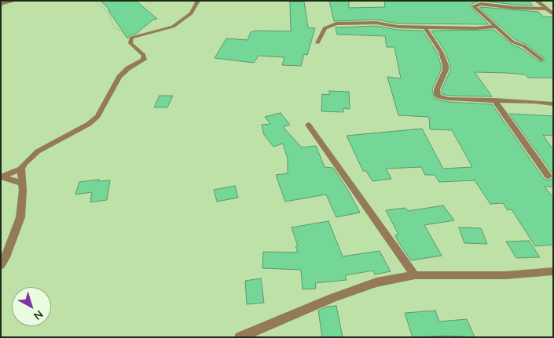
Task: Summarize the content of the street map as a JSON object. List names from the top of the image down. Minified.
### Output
{"north":"bottom right"}
